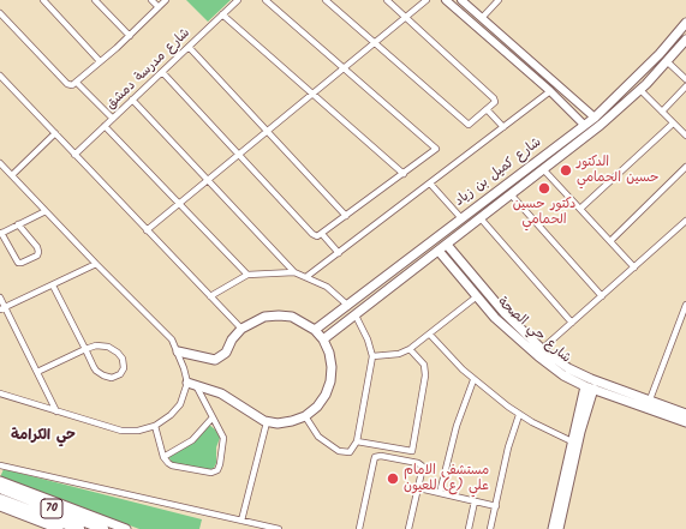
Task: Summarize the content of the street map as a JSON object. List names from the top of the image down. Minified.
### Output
{"streets":{"highway":["70"],"main road":["شارع كميل بن زياد","شارع حي الصحة"],"street":["شارع مدرسة دمشق"]},"crossings":[["شارع كميل بن زياد","شارع حي الصحة"]],"districts":["حي الكرامة"],"places":["الدكتور حسين الحمامي","دكتور حسين الحمامي","مستشفى الامام علي (ع) للعيون"]}
